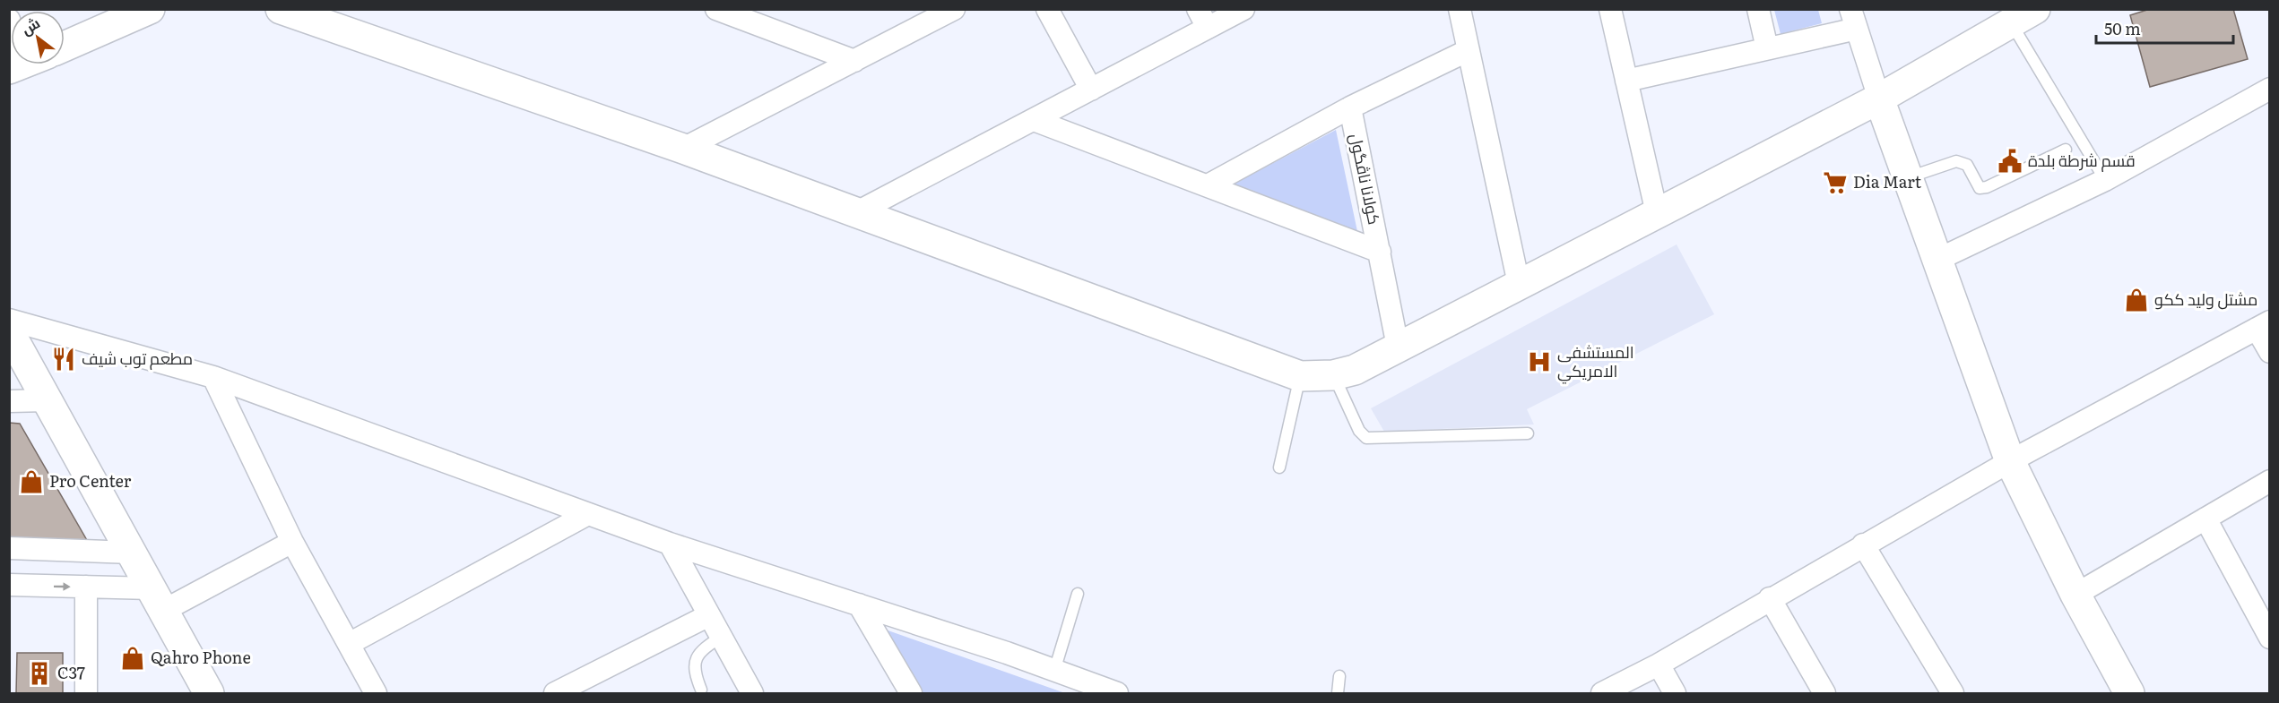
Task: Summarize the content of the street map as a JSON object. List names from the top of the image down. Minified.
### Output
{"streets":{"street":["کولانا ناڤگول"]},"places":{"public building":["قسم شرطة بلدة"],"supermarket":["Dia Mart"],"shop":["مشتل وليد ككو","Pro Center","Qahro Phone"],"restaurant":["مطعم توب شيف"],"hospital":["المستشفى الامريكي"],"building":["C37"]},"scale_bar":"50 m","north":"top left"}
